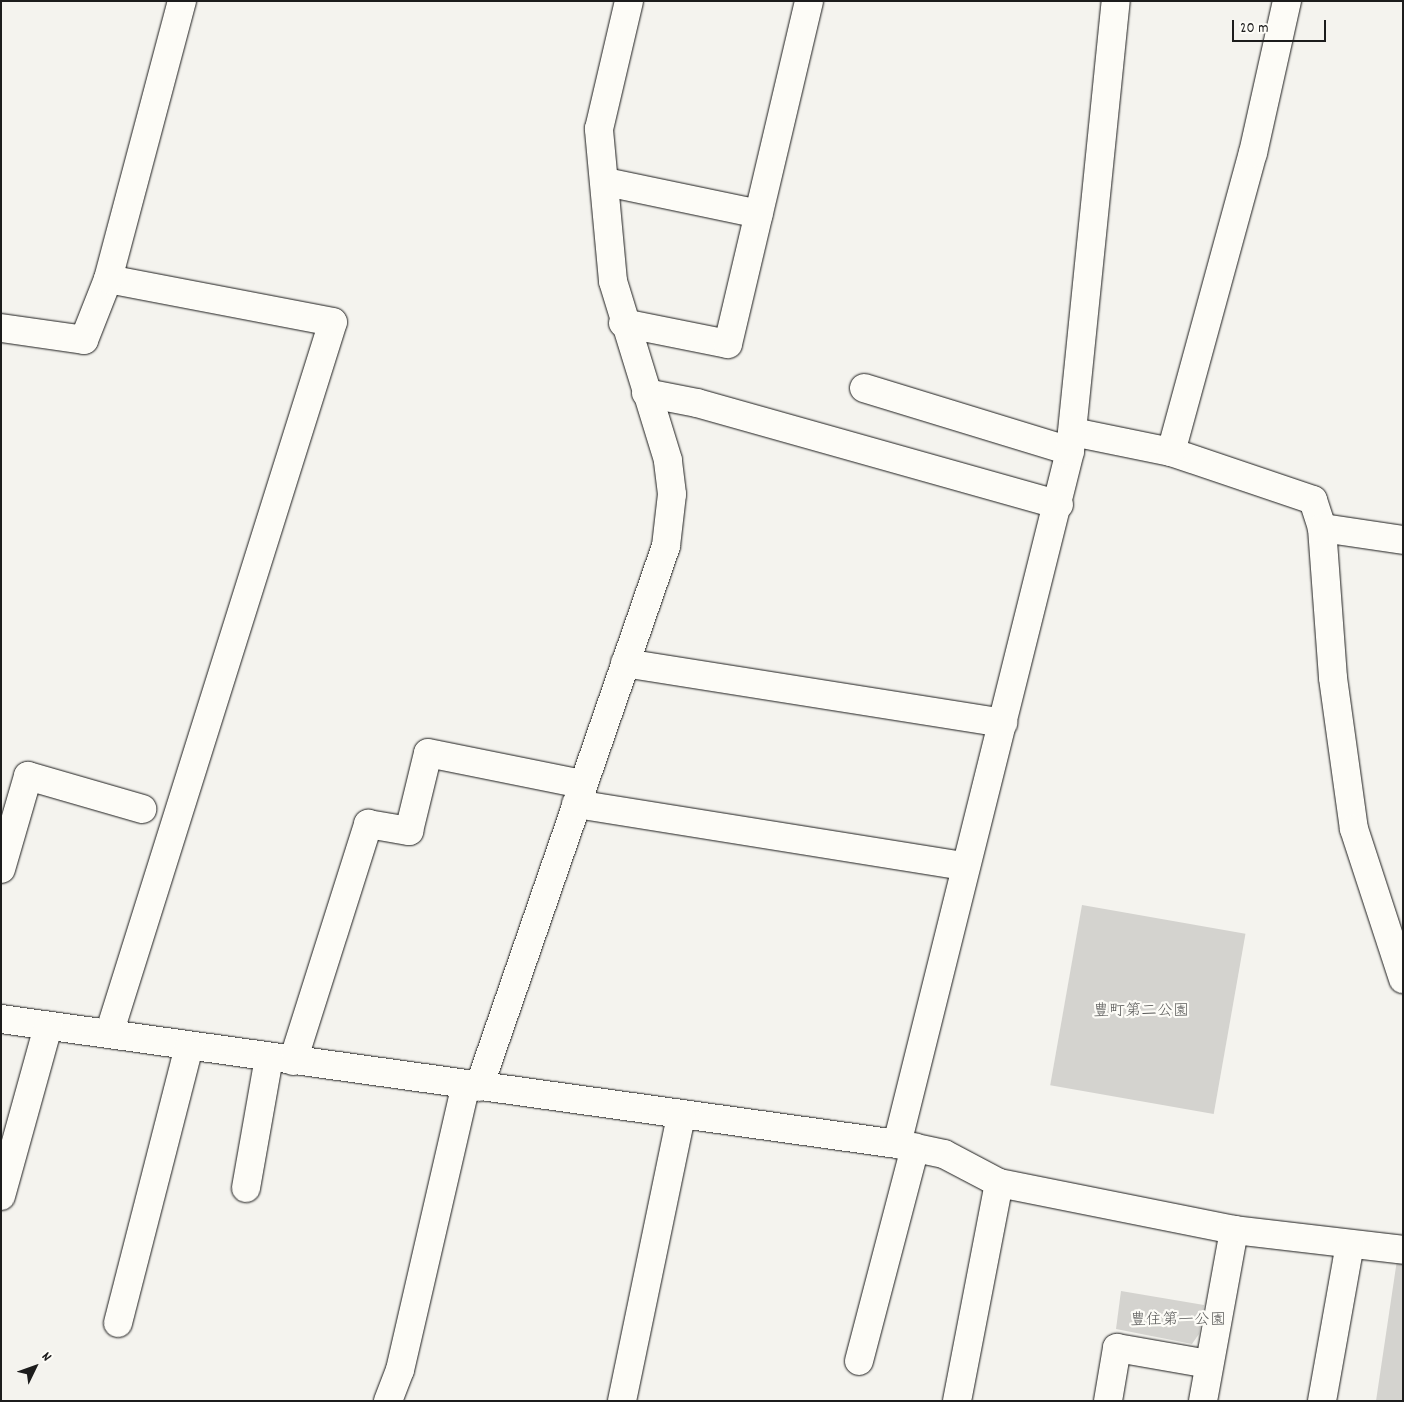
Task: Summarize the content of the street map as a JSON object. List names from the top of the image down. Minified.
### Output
{"parks":["豊町第二公園","豊住第一公園"],"scale_bar":"20 m","north":"top right"}
